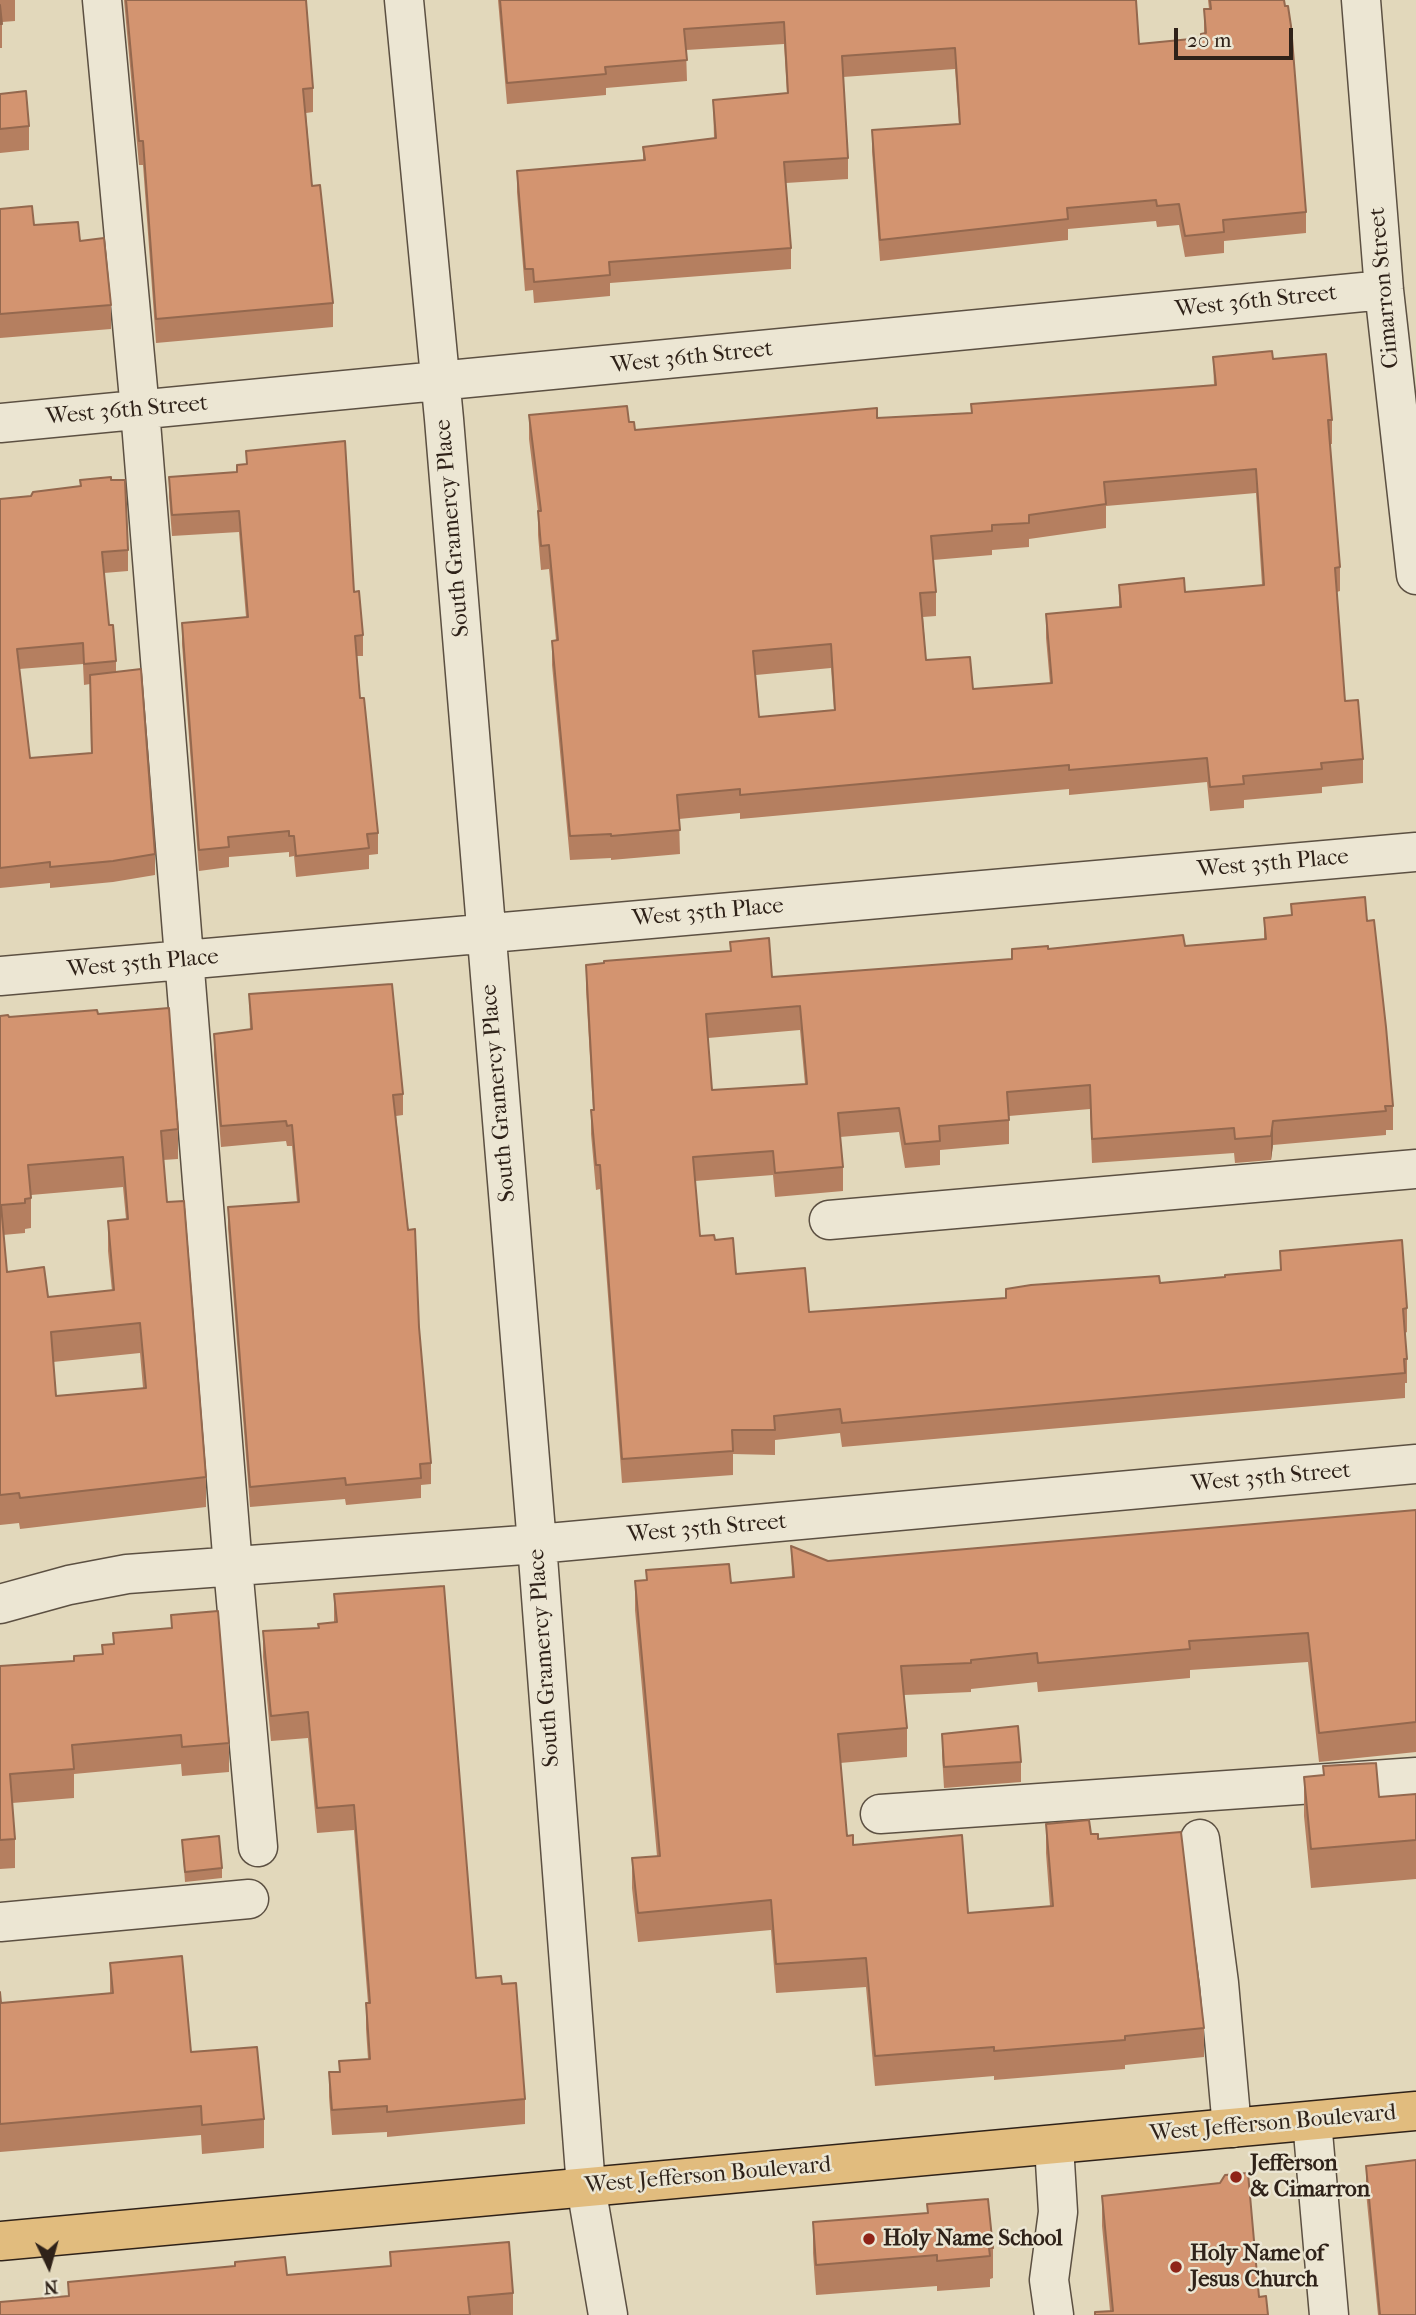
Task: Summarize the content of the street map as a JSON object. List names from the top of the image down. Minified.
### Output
{"streets":{"main road":["West Jefferson Boulevard"],"street":["Cimarron Street","West 36th Street","South Gramercy Place","West 35th Place","West 35th Street"]},"crossings":[["Cimarron Street","West 36th Street"],["West 36th Street","South Gramercy Place"],["South Gramercy Place","West 35th Place"],["South Gramercy Place","West 35th Street"],["South Gramercy Place","West Jefferson Boulevard"]],"places":["Jefferson & Cimarron","Holy Name School","Holy Name of Jesus Church"],"scale_bar":"20 m","north":"bottom"}
